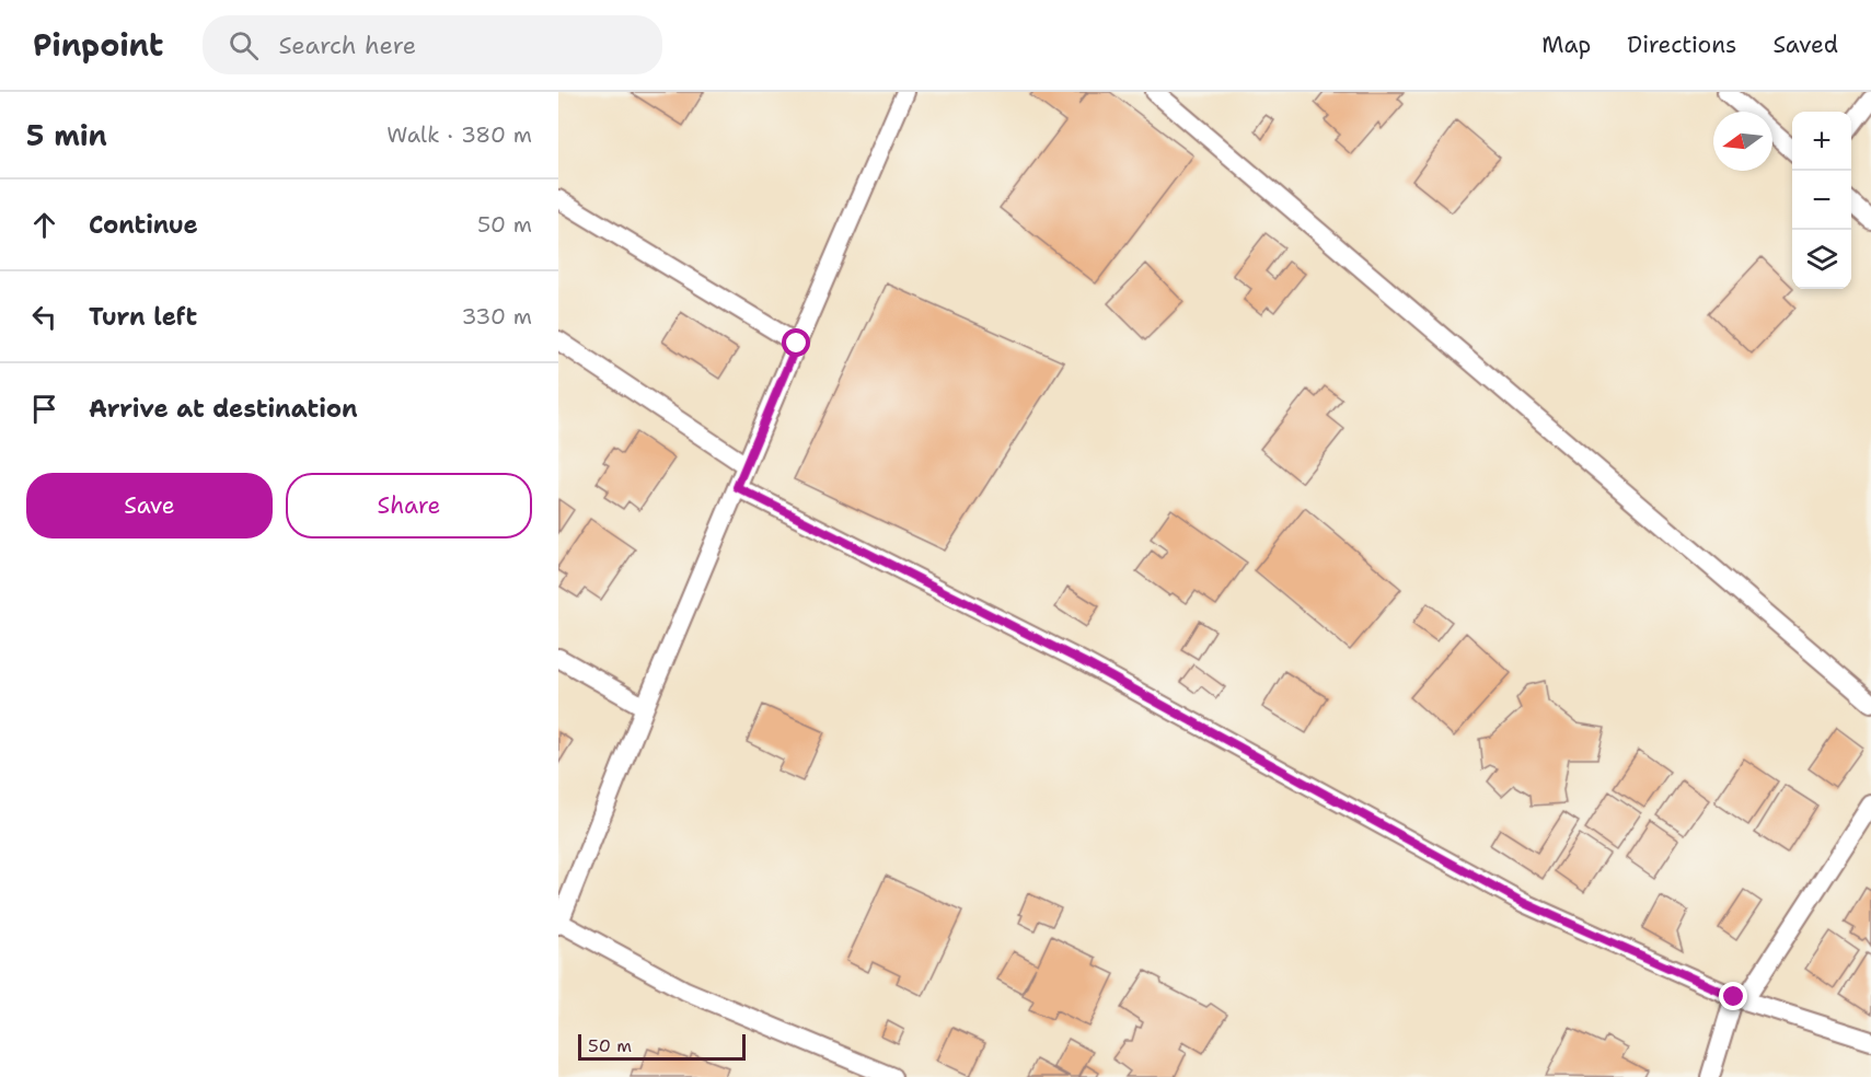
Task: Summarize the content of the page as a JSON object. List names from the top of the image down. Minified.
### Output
{"scale_bar":"50 m","north":"left","page":{"header":"Pinpoint","search":"Search here","nav":["Map","Directions","Saved"],"heading":["5 min","Walk · 380 m"],"map_buttons":["+","−"],"list":[["Continue","50 m"],["Turn left","330 m"],"Arrive at destination"],"buttons":["Save","Share"],"scale":"50 m"}}
